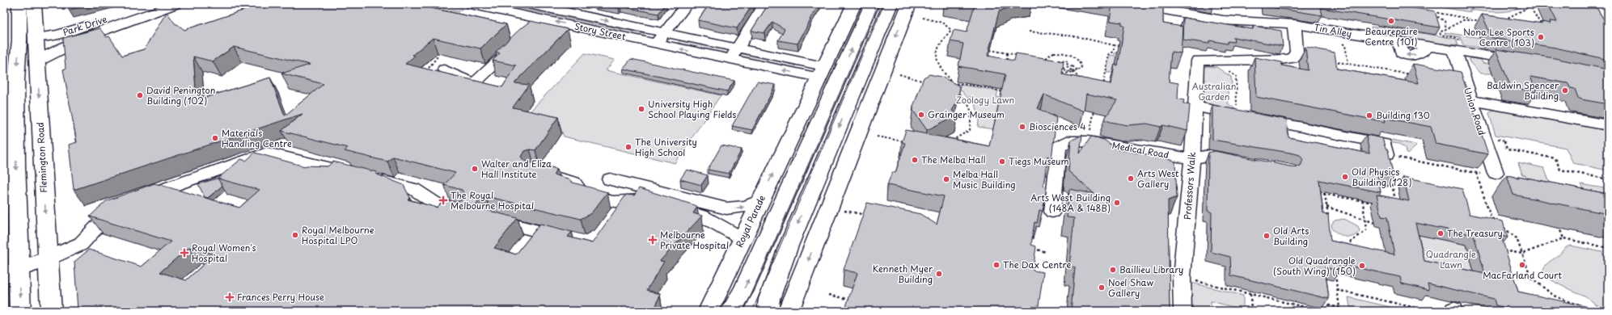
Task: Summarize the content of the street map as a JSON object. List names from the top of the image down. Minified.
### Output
{"streets":{"main road":["Flemington Road","Royal Parade"],"street":["Park Drive","Tin Alley","Story Street","Union Road","Medical Road","Professors Walk"]},"crossings":[["Park Drive","Flemington Road"],["Tin Alley","Union Road"],["Tin Alley","Professors Walk"],["Story Street","Royal Parade"],["Medical Road","Professors Walk"]],"parks":["Australian Garden","Zoology Lawn","Quadrangle Lawn"],"places":{"other":["Beaurepaire Centre (101)","Nona Lee Sports Centre (103)","Baldwin Spencer Building","David Penington Building (102)","University High School Playing Fields","Grainger Museum","Building 130","Biosciences 4","Materials Handling Centre","The University High School","The Melba Hall","Tiegs Museum","Walter and Eliza Hall Institute","Old Physics Building (128)","Arts West Gallery","Melba Hall Music Building","Arts West Building (148A & 148B)","The Treasury","Royal Melbourne Hospital LPO","Old Arts Building","The Dax Centre","MacFarland Court","Old Quadrangle (South Wing) (150)","Baillieu Library","Kenneth Myer Building","Noel Shaw Gallery"],"health":["The Royal Melbourne Hospital","Melbourne Private Hospital","Royal Women's Hospital","Frances Perry House"]}}
